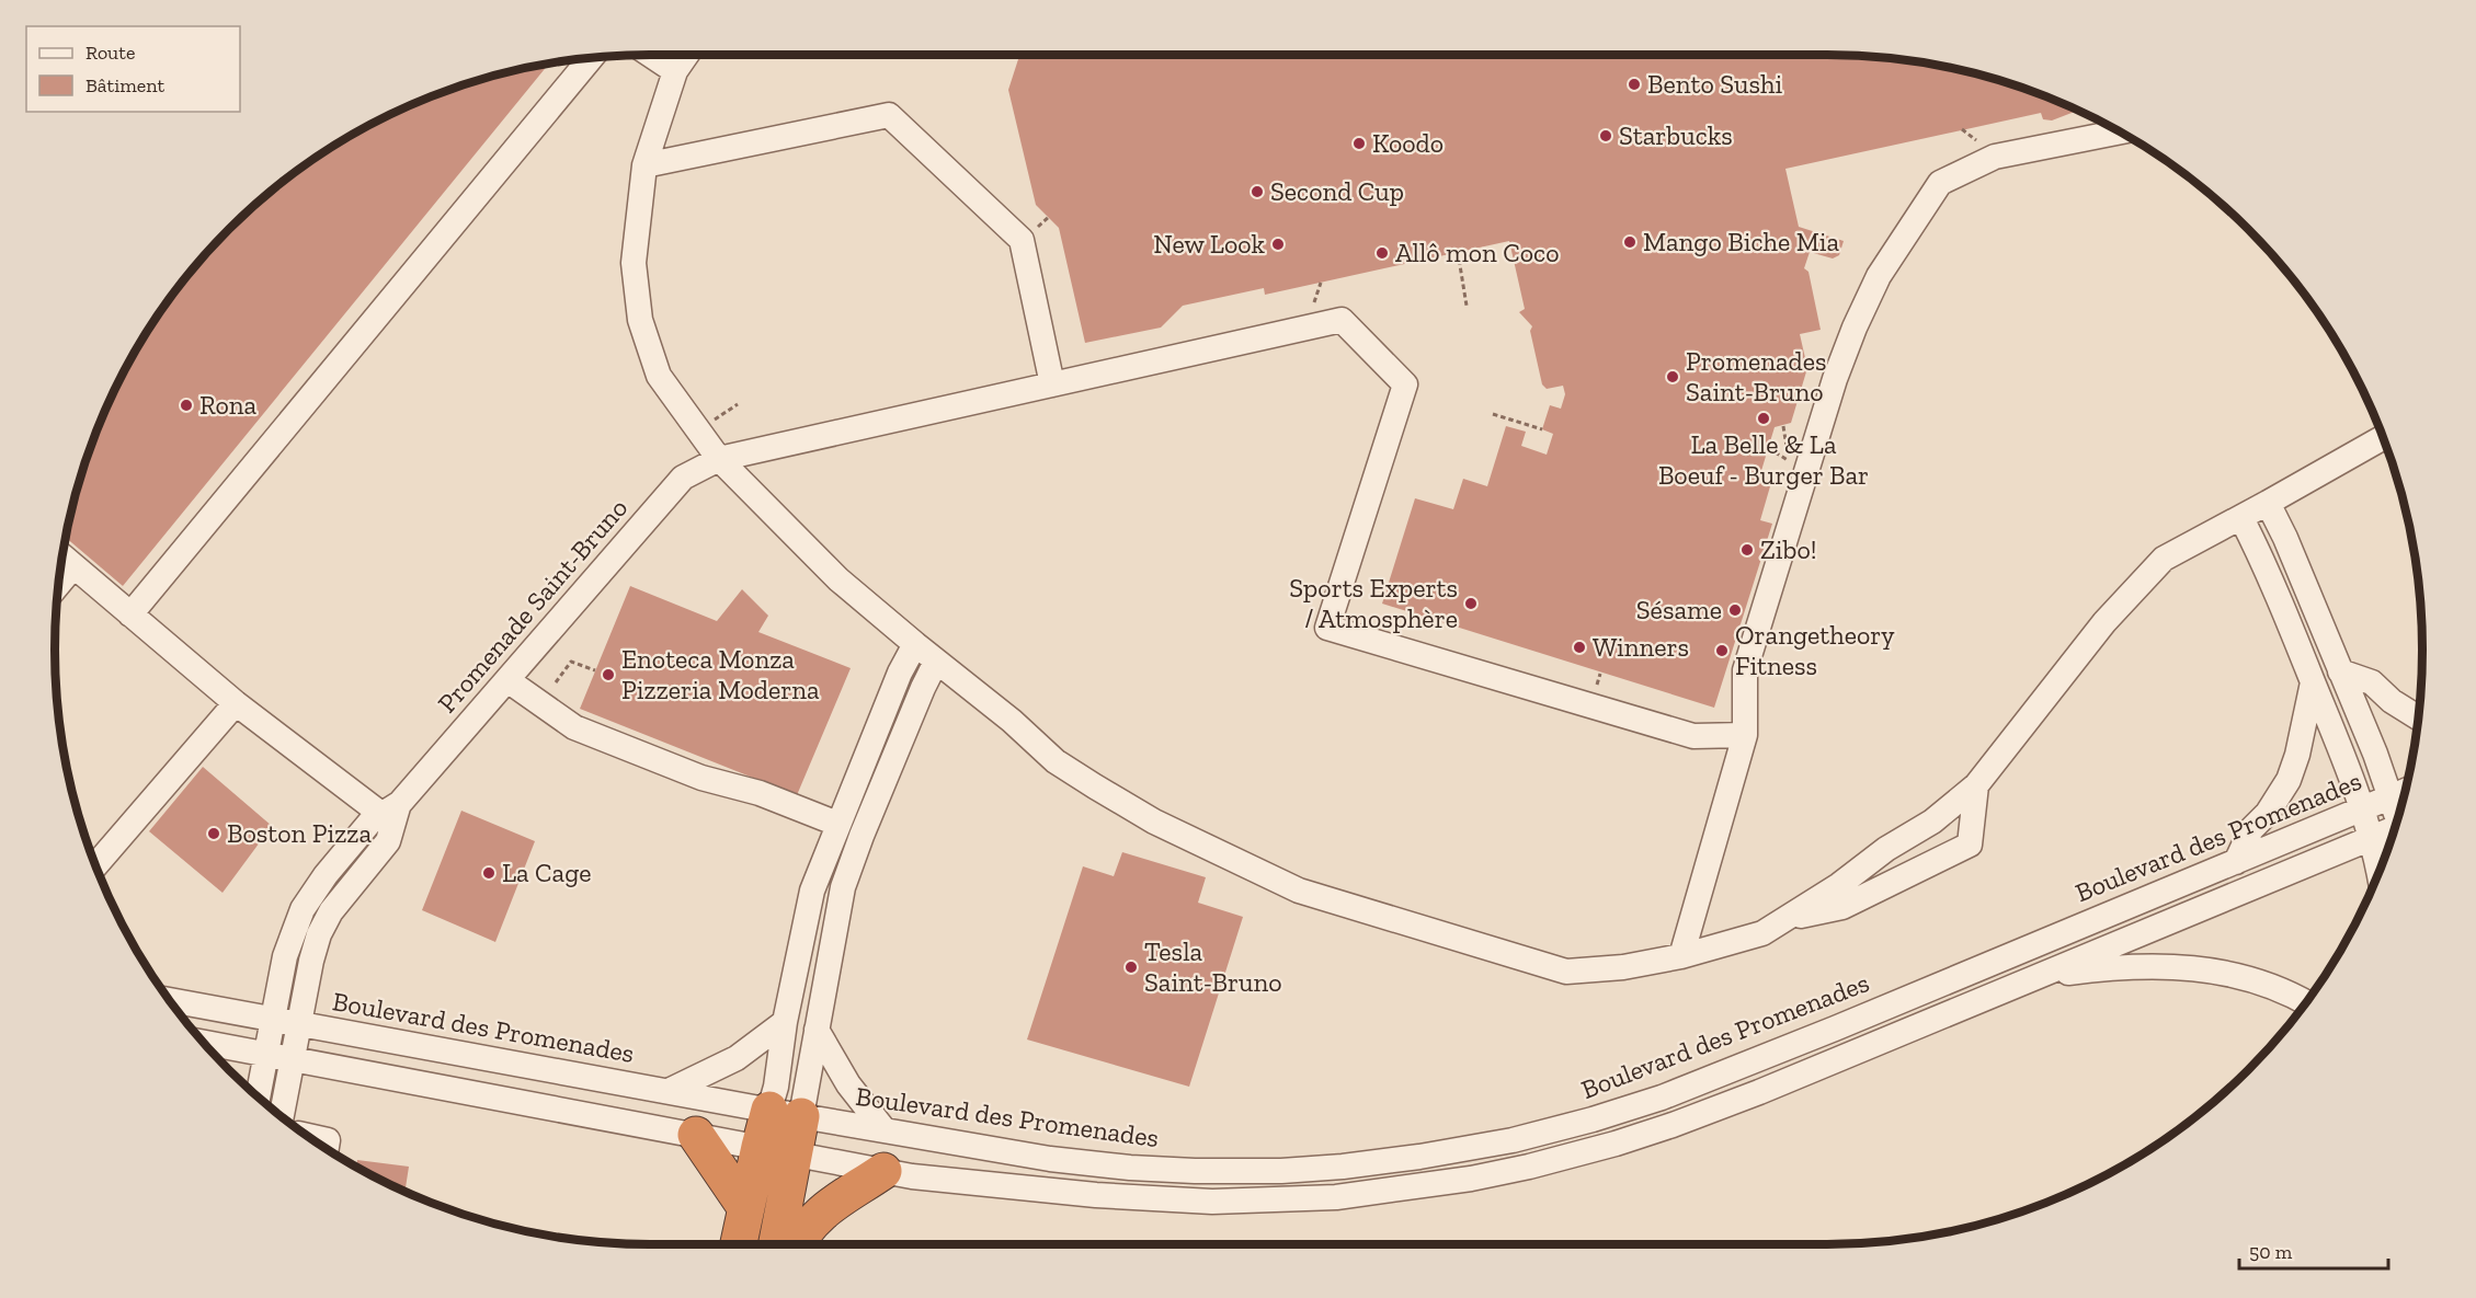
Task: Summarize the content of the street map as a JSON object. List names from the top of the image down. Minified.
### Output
{"streets":{"street":["Promenade Saint-Bruno","Boulevard des Promenades"]},"crossings":[["Promenade Saint-Bruno","Boulevard des Promenades"]],"places":["Bento Sushi","Starbucks","Koodo","Second Cup","Mango Biche Mia","New Look","Allô mon Coco","Promenades Saint-Bruno","Rona","La Belle & La Boeuf - Burger Bar","Zibo!","Sports Experts / Atmosphère","Sésame","Winners","Orangetheory Fitness","Enoteca Monza Pizzeria Moderna","Boston Pizza","La Cage","Tesla Saint-Bruno"],"legend":["Route","Bâtiment"],"scale_bar":"50 m"}
